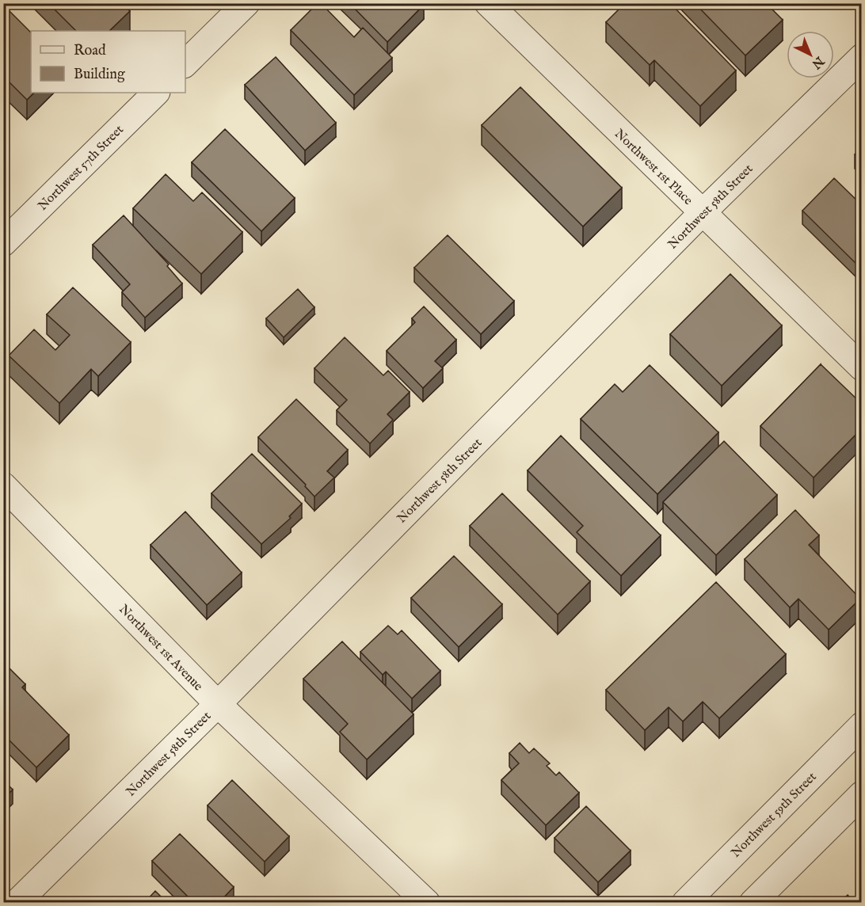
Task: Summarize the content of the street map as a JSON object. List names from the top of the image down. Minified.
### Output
{"streets":{"street":["Northwest 1st Place","Northwest 57th Street","Northwest 58th Street","Northwest 1st Avenue","Northwest 59th Street"]},"crossings":[["Northwest 1st Place","Northwest 58th Street"],["Northwest 58th Street","Northwest 1st Avenue"]],"legend":["Road","Building"],"north":"bottom right"}
